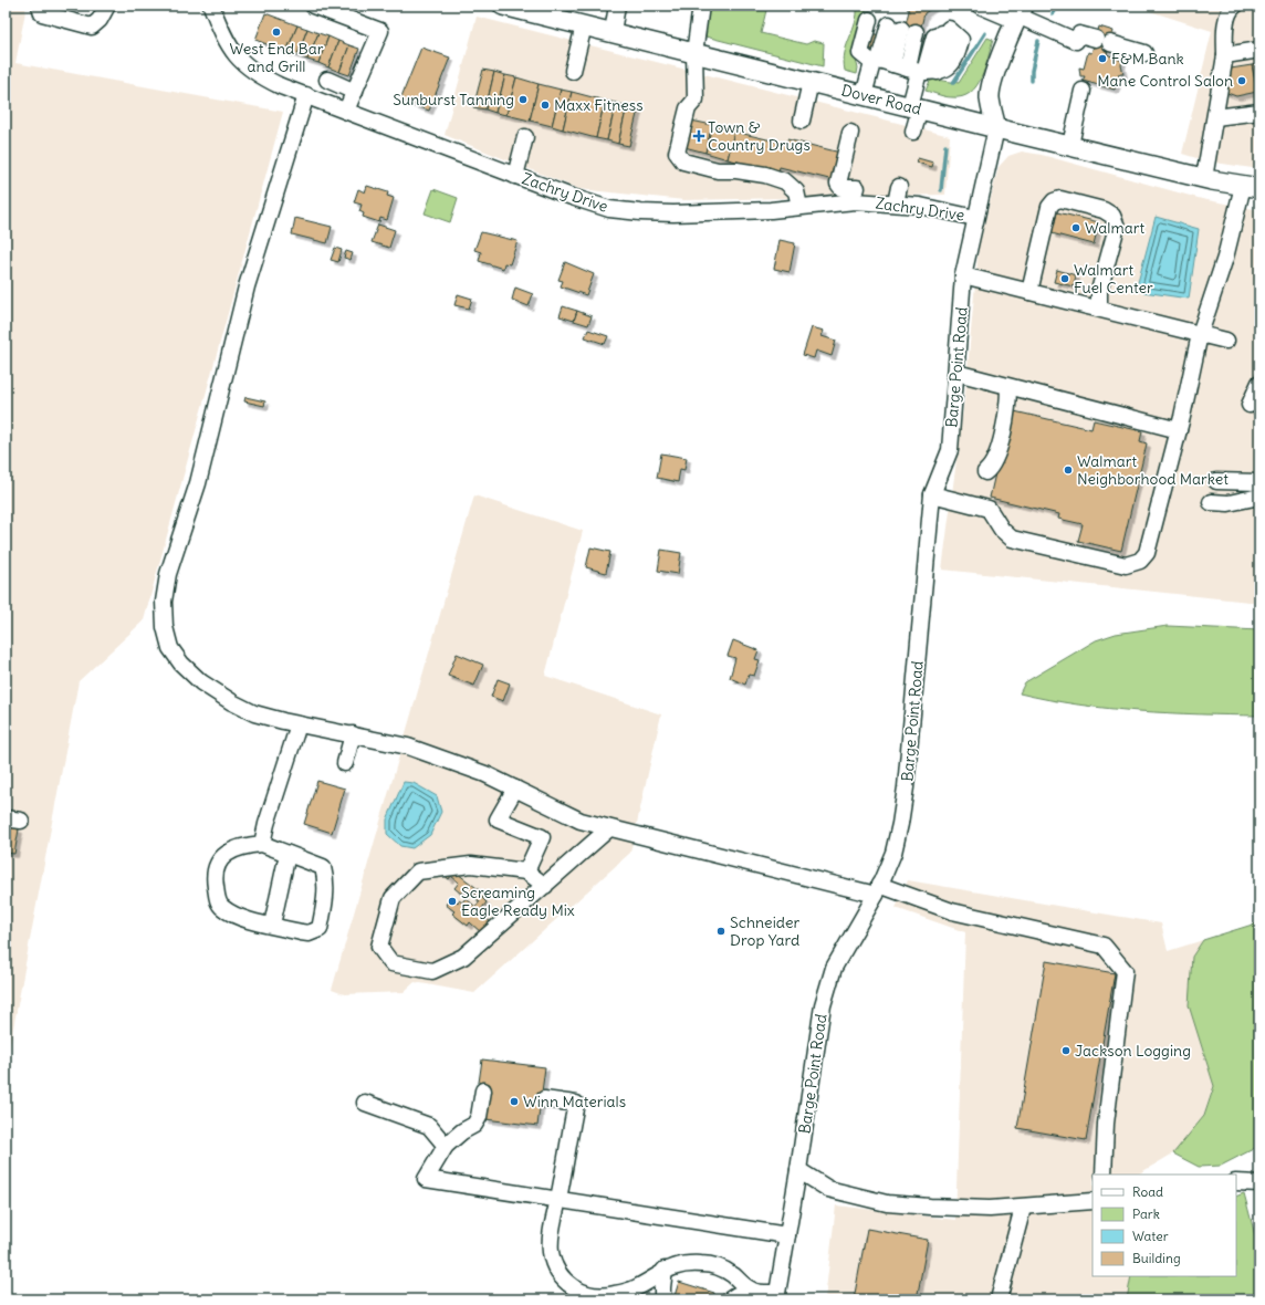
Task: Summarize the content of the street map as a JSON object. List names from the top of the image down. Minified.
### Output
{"streets":{"main road":["Dover Road"],"street":["Zachry Drive","Barge Point Road"]},"crossings":[["Dover Road","Barge Point Road"],["Zachry Drive","Barge Point Road"]],"places":{"other":["West End Bar and Grill","F&M Bank","Mane Control Salon","Sunburst Tanning","Maxx Fitness","Walmart","Walmart Fuel Center","Walmart Neighborhood Market","Screaming Eagle Ready Mix","Schneider Drop Yard","Jackson Logging","Winn Materials"],"health":["Town & Country Drugs"]},"legend":["Road","Park","Water","Building"]}
